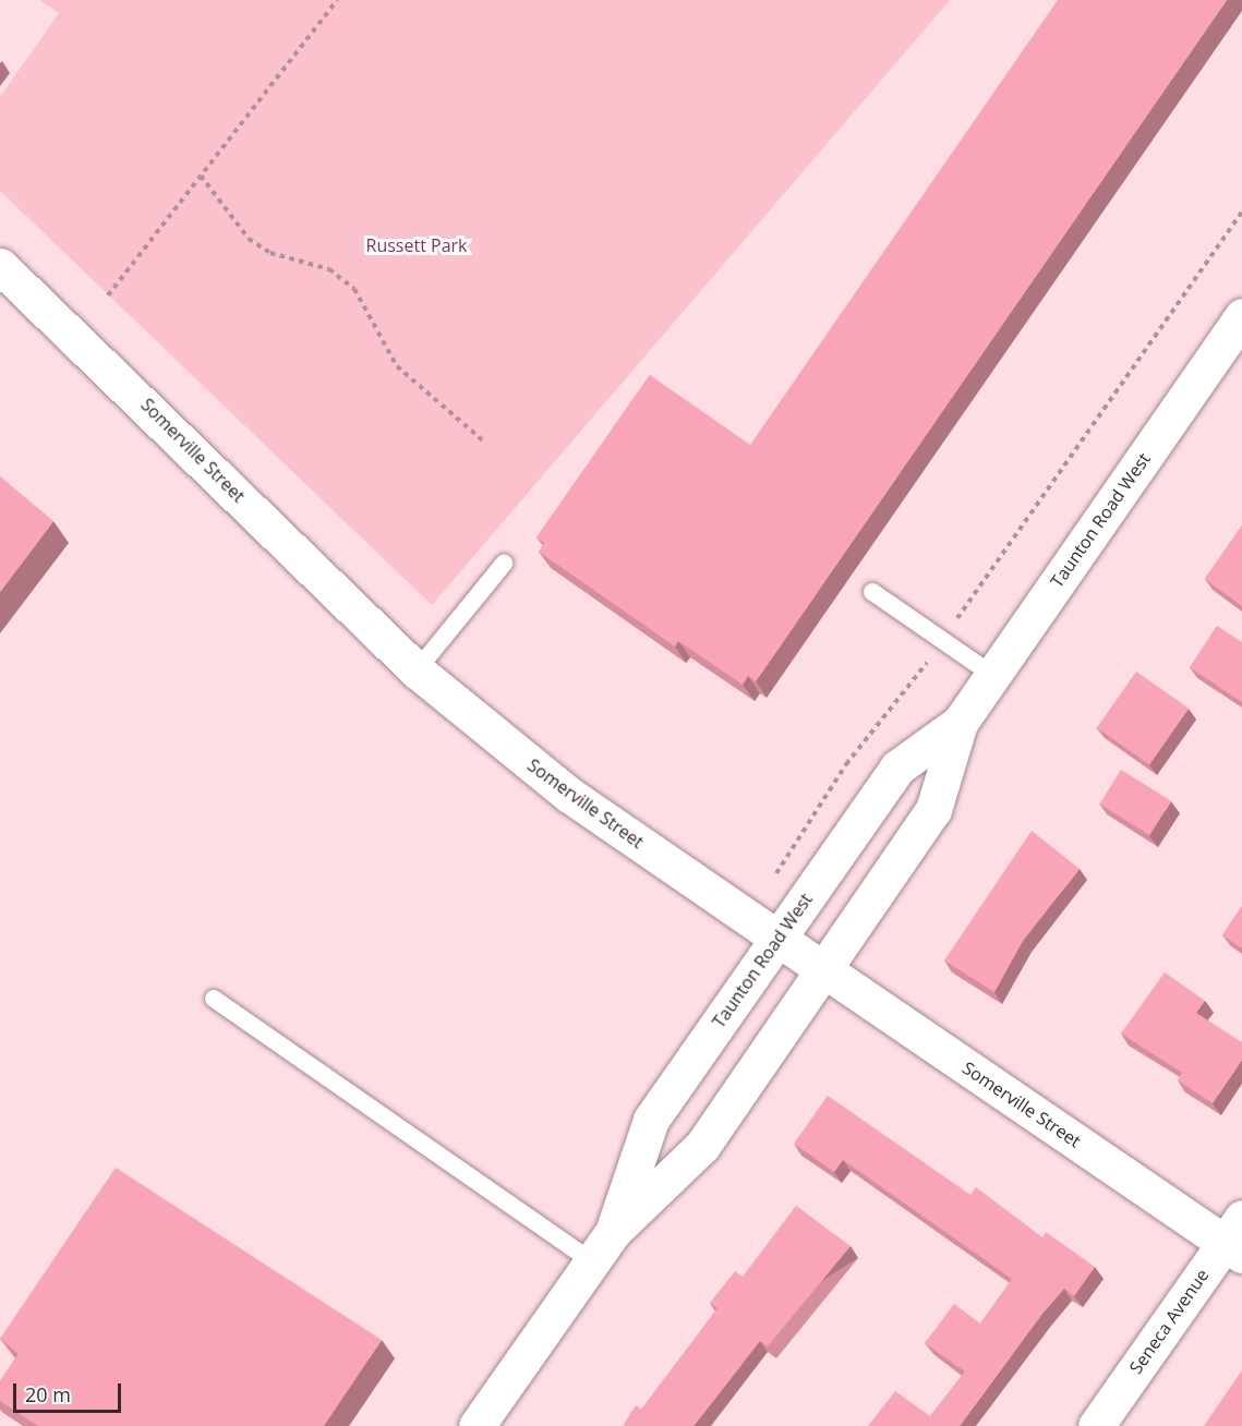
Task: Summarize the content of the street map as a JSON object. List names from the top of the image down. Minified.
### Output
{"streets":{"main road":["Somerville Street","Taunton Road West","Seneca Avenue"]},"crossings":[["Somerville Street","Taunton Road West"],["Somerville Street","Seneca Avenue"]],"parks":["Russett Park"],"scale_bar":"20 m"}
